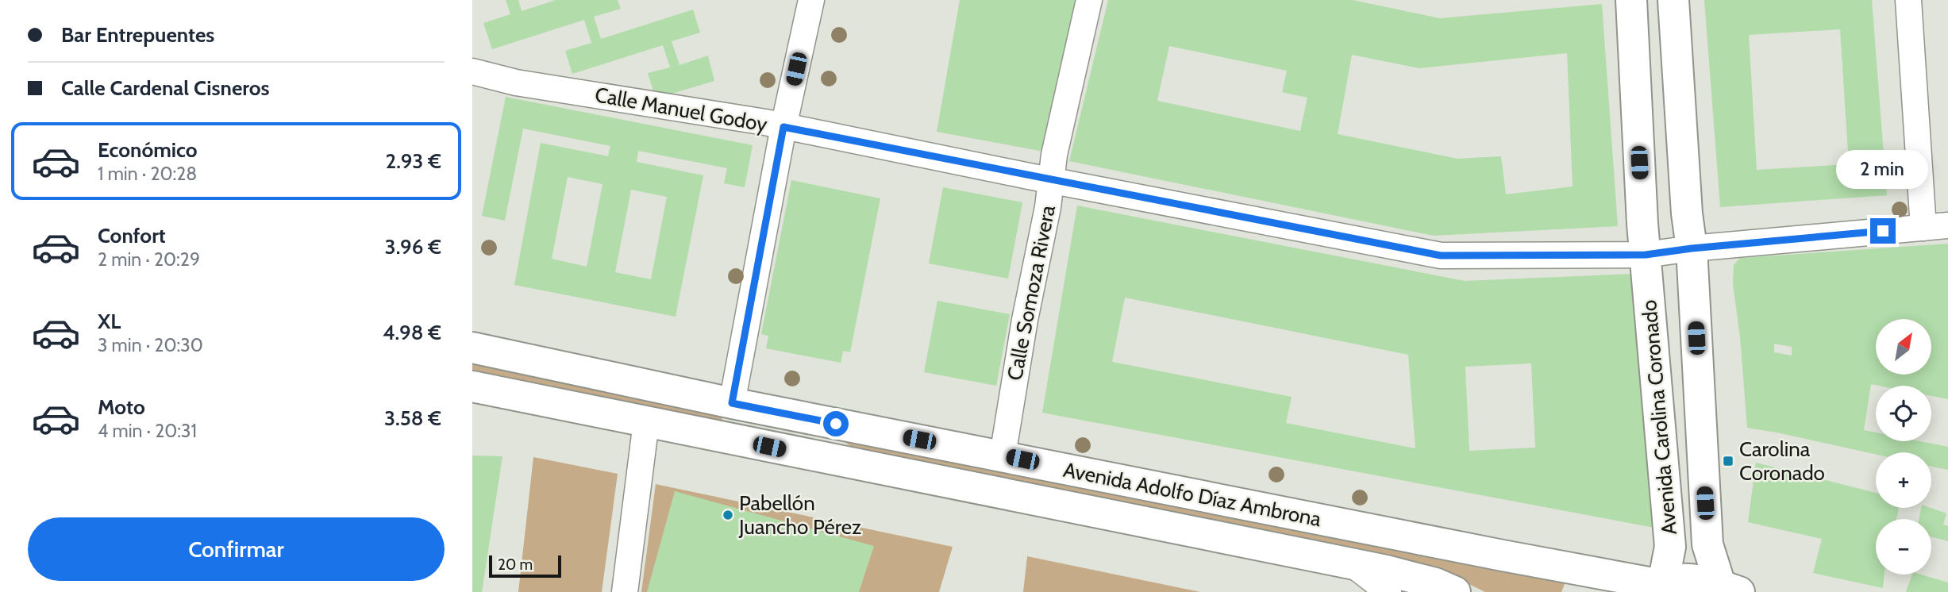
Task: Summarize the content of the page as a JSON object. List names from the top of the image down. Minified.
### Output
{"streets":{"main road":["Avenida Carolina Coronado","Avenida Adolfo Díaz Ambrona"],"street":["Calle Manuel Godoy","Calle Somoza Rivera"]},"crossings":[["Calle Manuel Godoy","Calle Somoza Rivera"],["Calle Manuel Godoy","Avenida Carolina Coronado"],["Calle Somoza Rivera","Avenida Adolfo Díaz Ambrona"],["Avenida Carolina Coronado","Avenida Adolfo Díaz Ambrona"]],"places":{"transit":["Carolina Coronado"],"other":["Pabellón Juancho Pérez"]},"scale_bar":"20 m","north":"top right","page":{"banner":["Bar Entrepuentes","Calle Cardenal Cisneros"],"list":[{"name":"Económico","note":"1 min · 20:28","value":"2.93 €"},{"name":"Confort","note":"2 min · 20:29","value":"3.96 €"},{"name":"XL","note":"3 min · 20:30","value":"4.98 €"},{"name":"Moto","note":"4 min · 20:31","value":"3.58 €"}],"bubble":"2 min","map_buttons":["+","−"],"buttons":"Confirmar","scale":"20 m"}}
